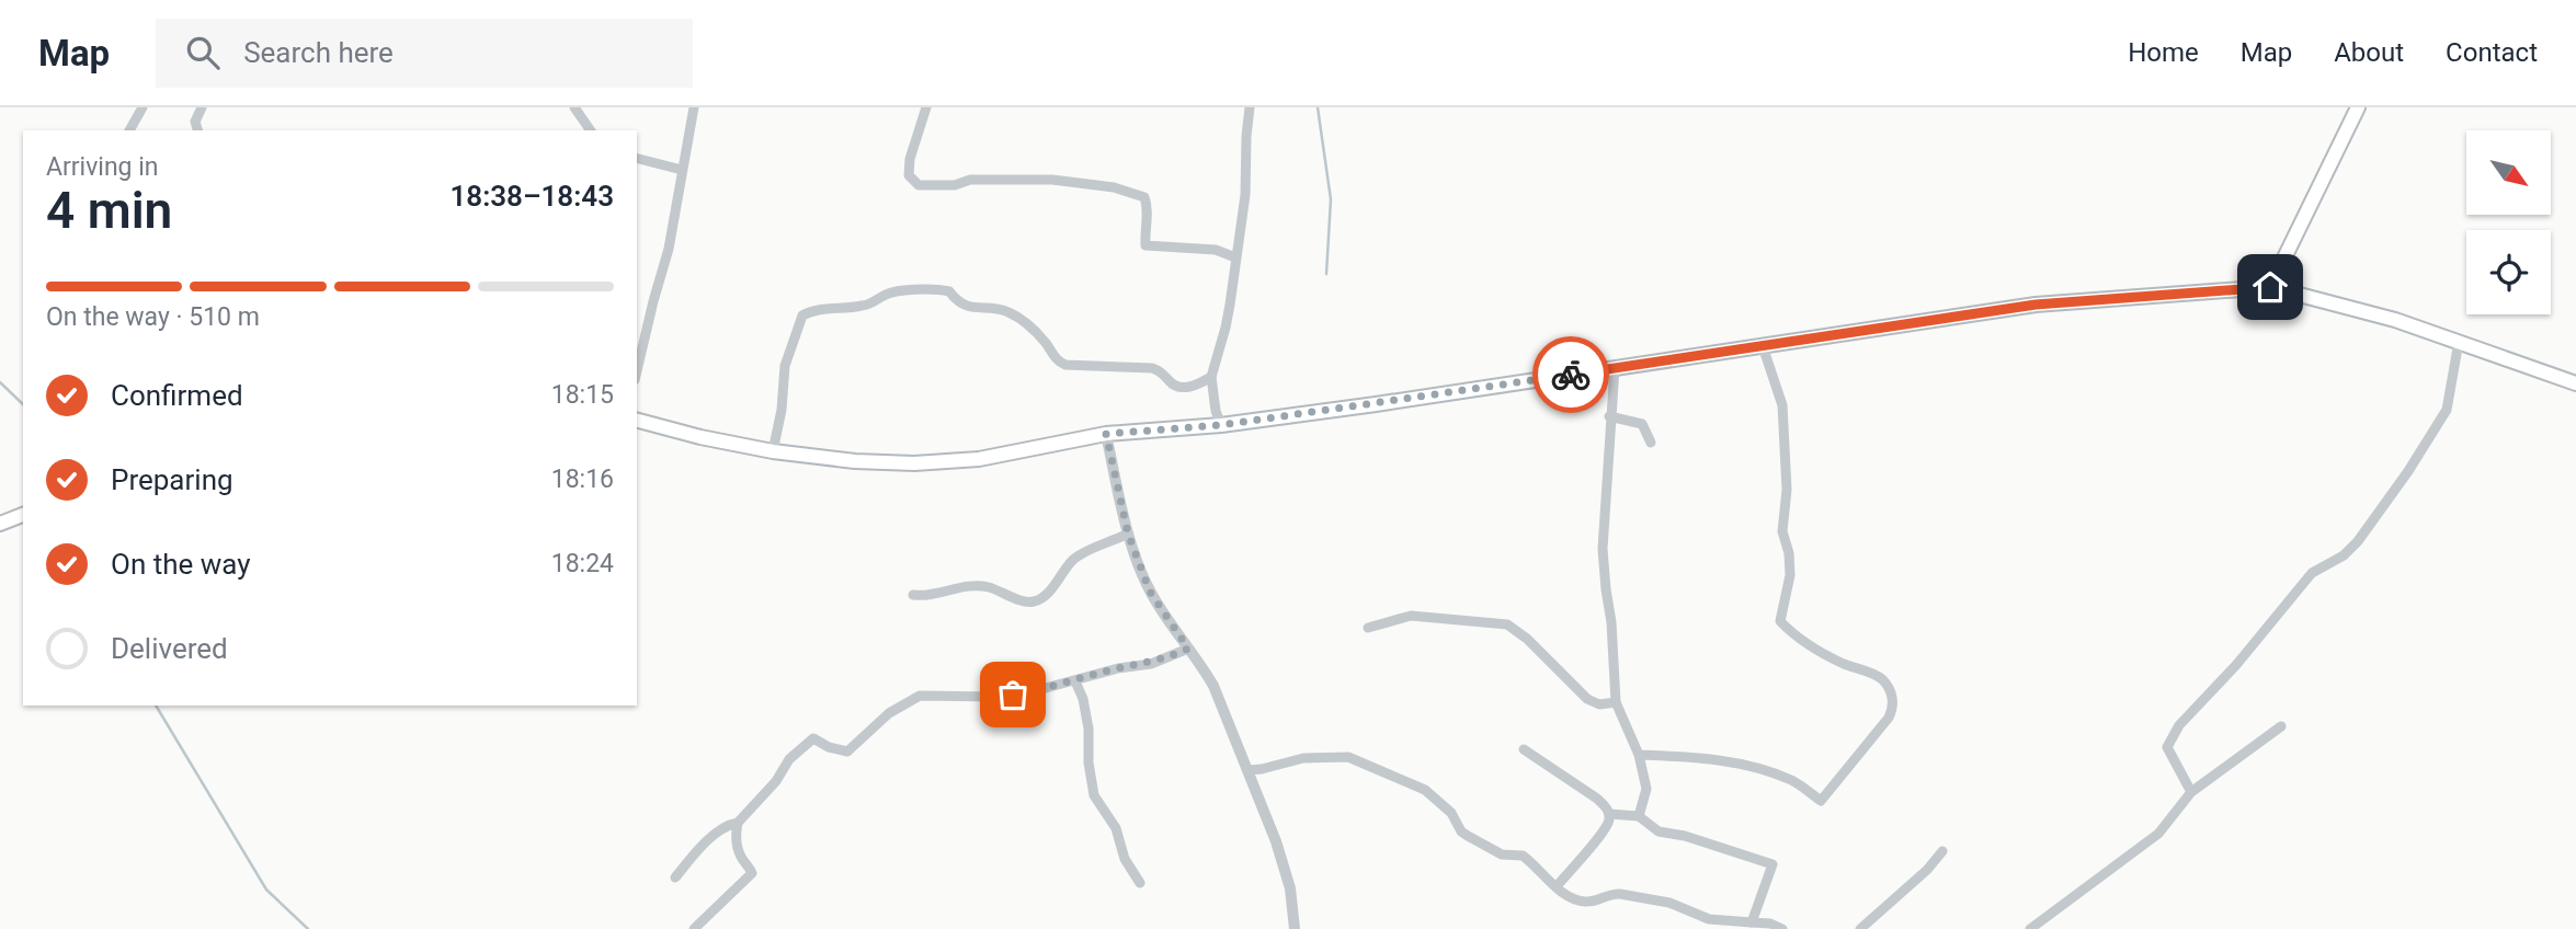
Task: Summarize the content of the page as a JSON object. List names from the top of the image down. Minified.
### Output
{"north":"bottom right","page":{"header":"Map","search":"Search here","nav":["Home","Map","About","Contact"],"heading":["4 min","Arriving in","18:38–18:43"],"bar":"On the way · 510 m","list":[["Confirmed","18:15"],["Preparing","18:16"],["On the way","18:24"],"Delivered"]}}
